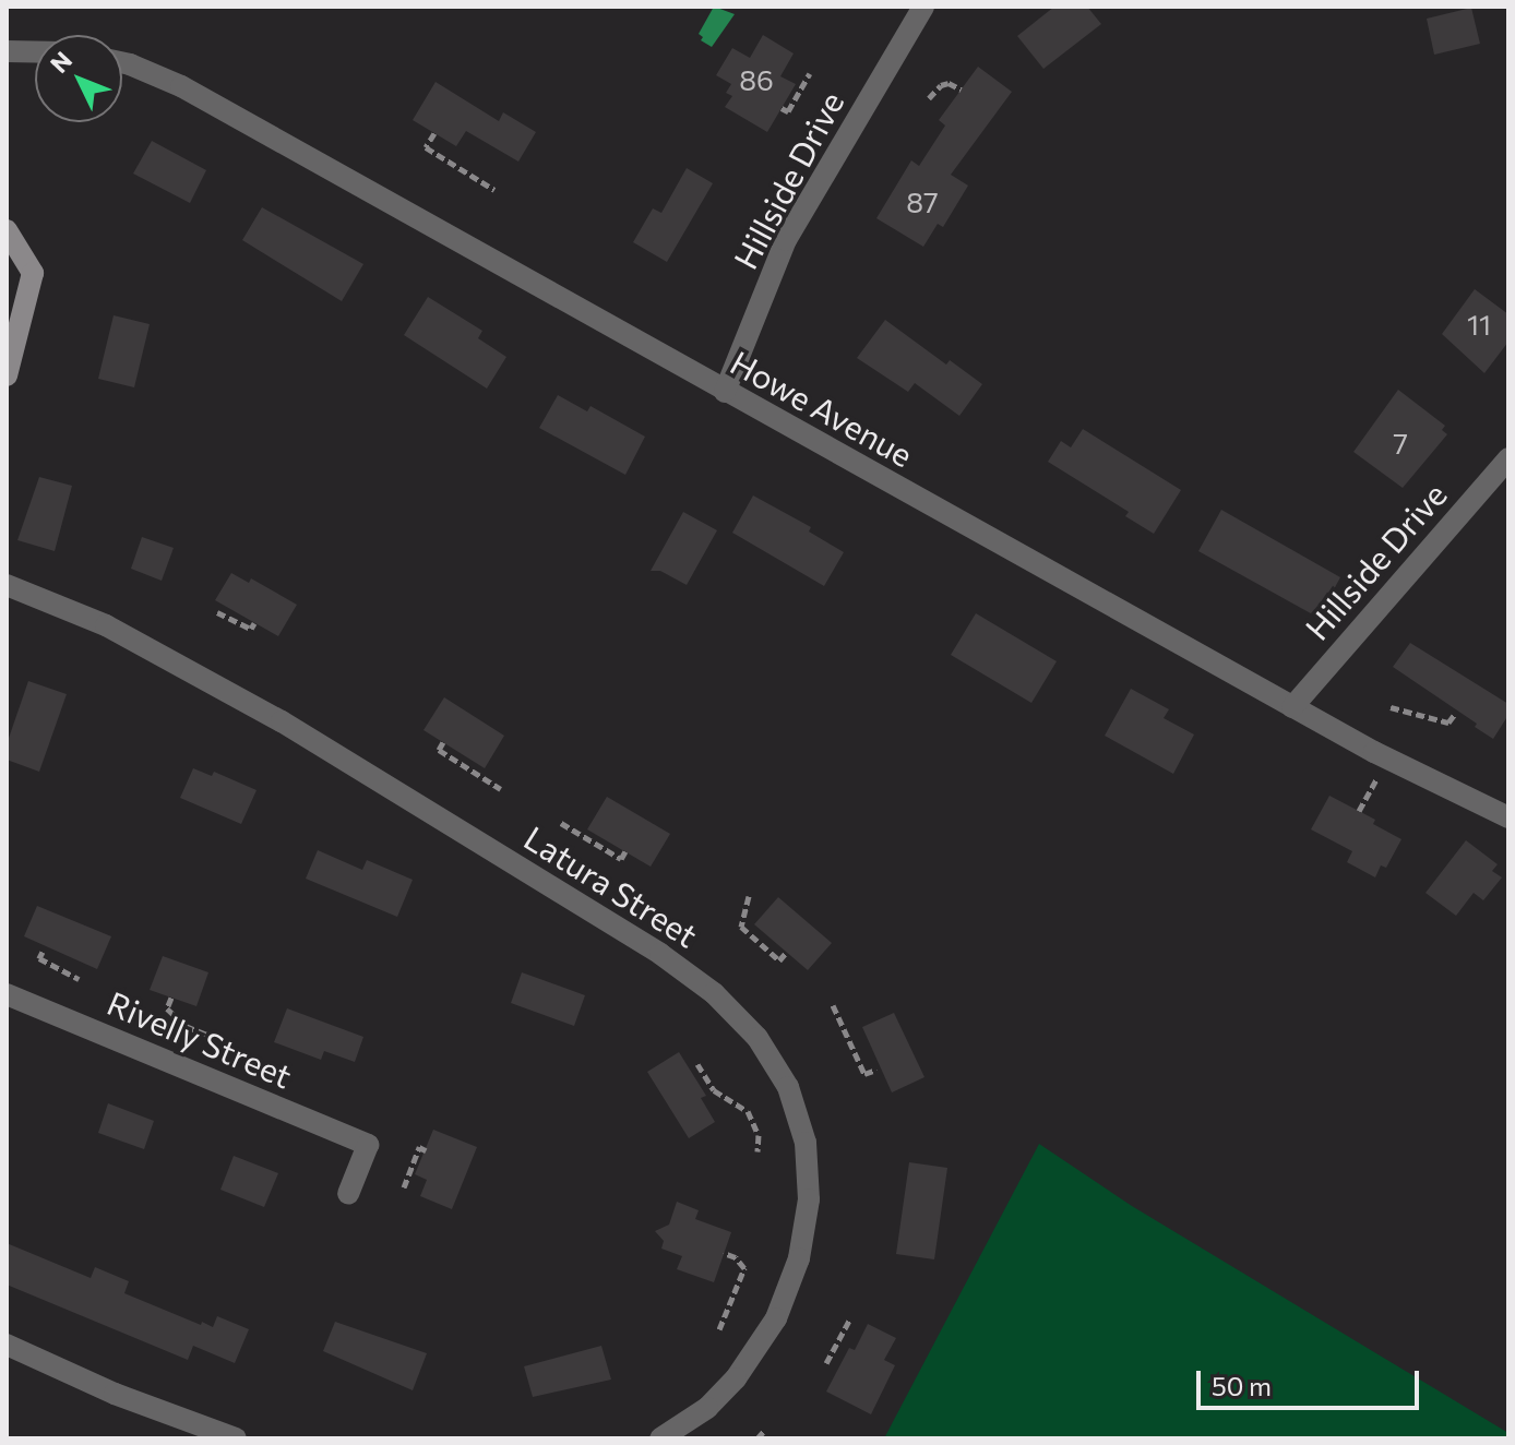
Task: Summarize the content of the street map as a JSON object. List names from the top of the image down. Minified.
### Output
{"streets":{"street":["Hillside Drive","Howe Avenue","Latura Street","Rivelly Street"]},"crossings":[["Hillside Drive","Howe Avenue"]],"house_numbers":["86","87","11","7"],"scale_bar":"50 m","north":"top left"}
